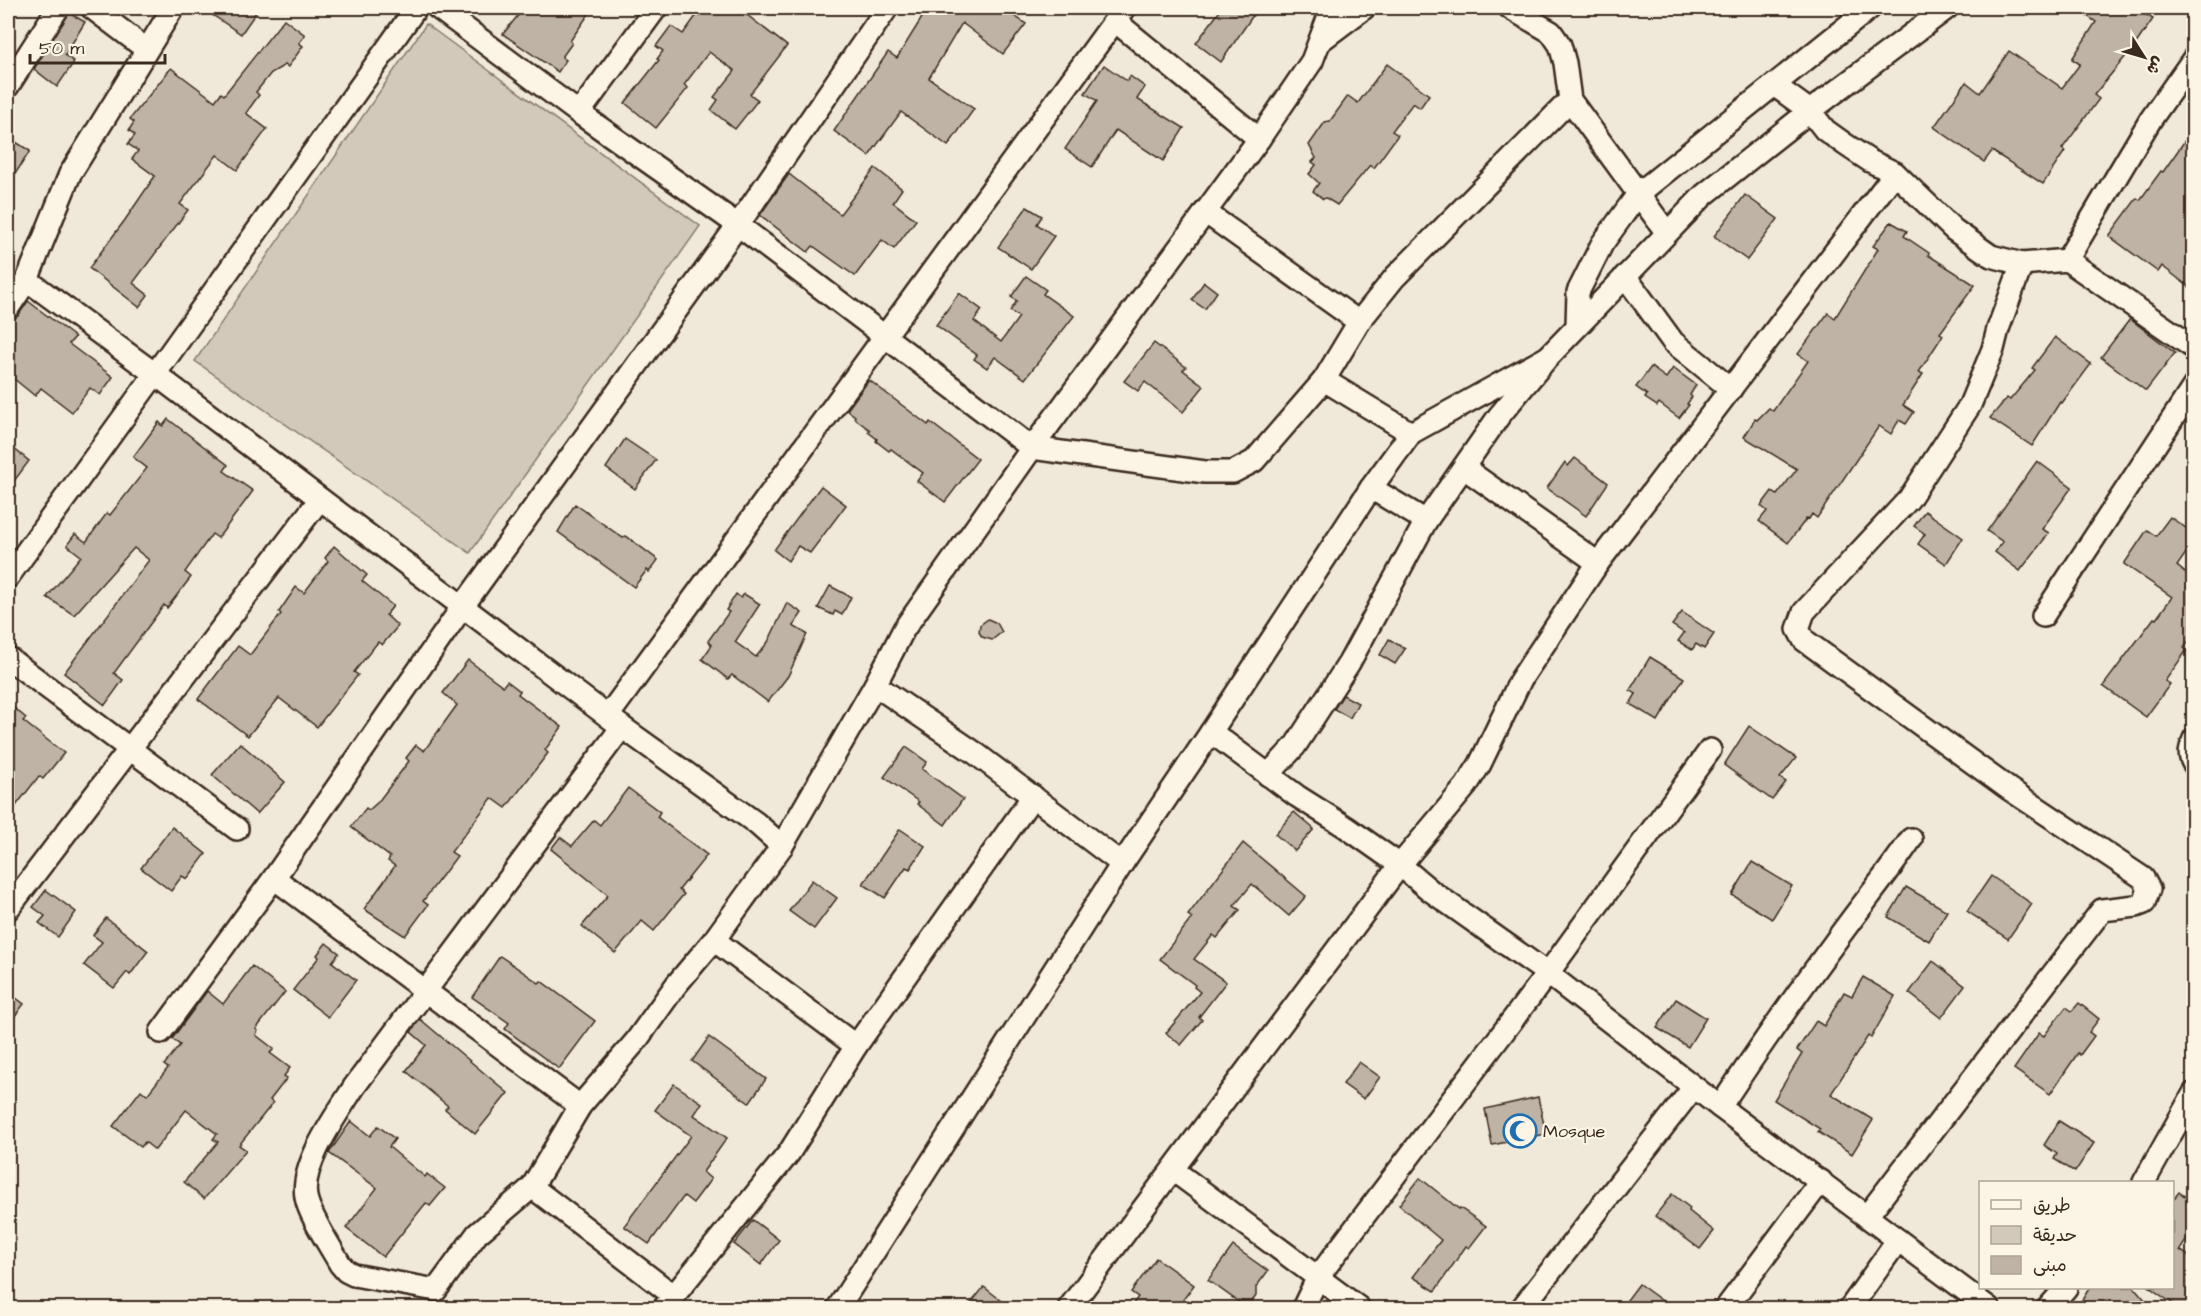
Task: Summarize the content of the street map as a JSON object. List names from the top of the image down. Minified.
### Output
{"places":{"mosque":["Mosque"]},"legend":["طريق","حديقة","مبنى"],"scale_bar":"50 m","north":"bottom right"}
